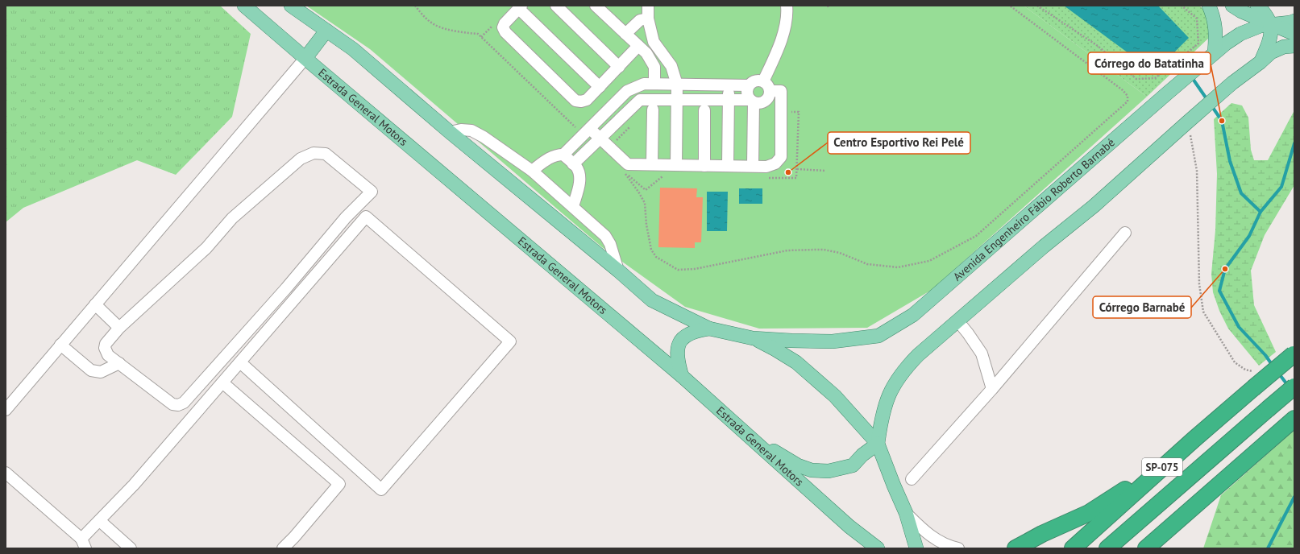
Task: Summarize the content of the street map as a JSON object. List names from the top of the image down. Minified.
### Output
{"streets":{"highway":["SP-075"],"main road":["Estrada General Motors","Avenida Engenheiro Fábio Roberto Barnabé"]},"places":["Córrego do Batatinha","Centro Esportivo Rei Pelé","Córrego Barnabé"]}
